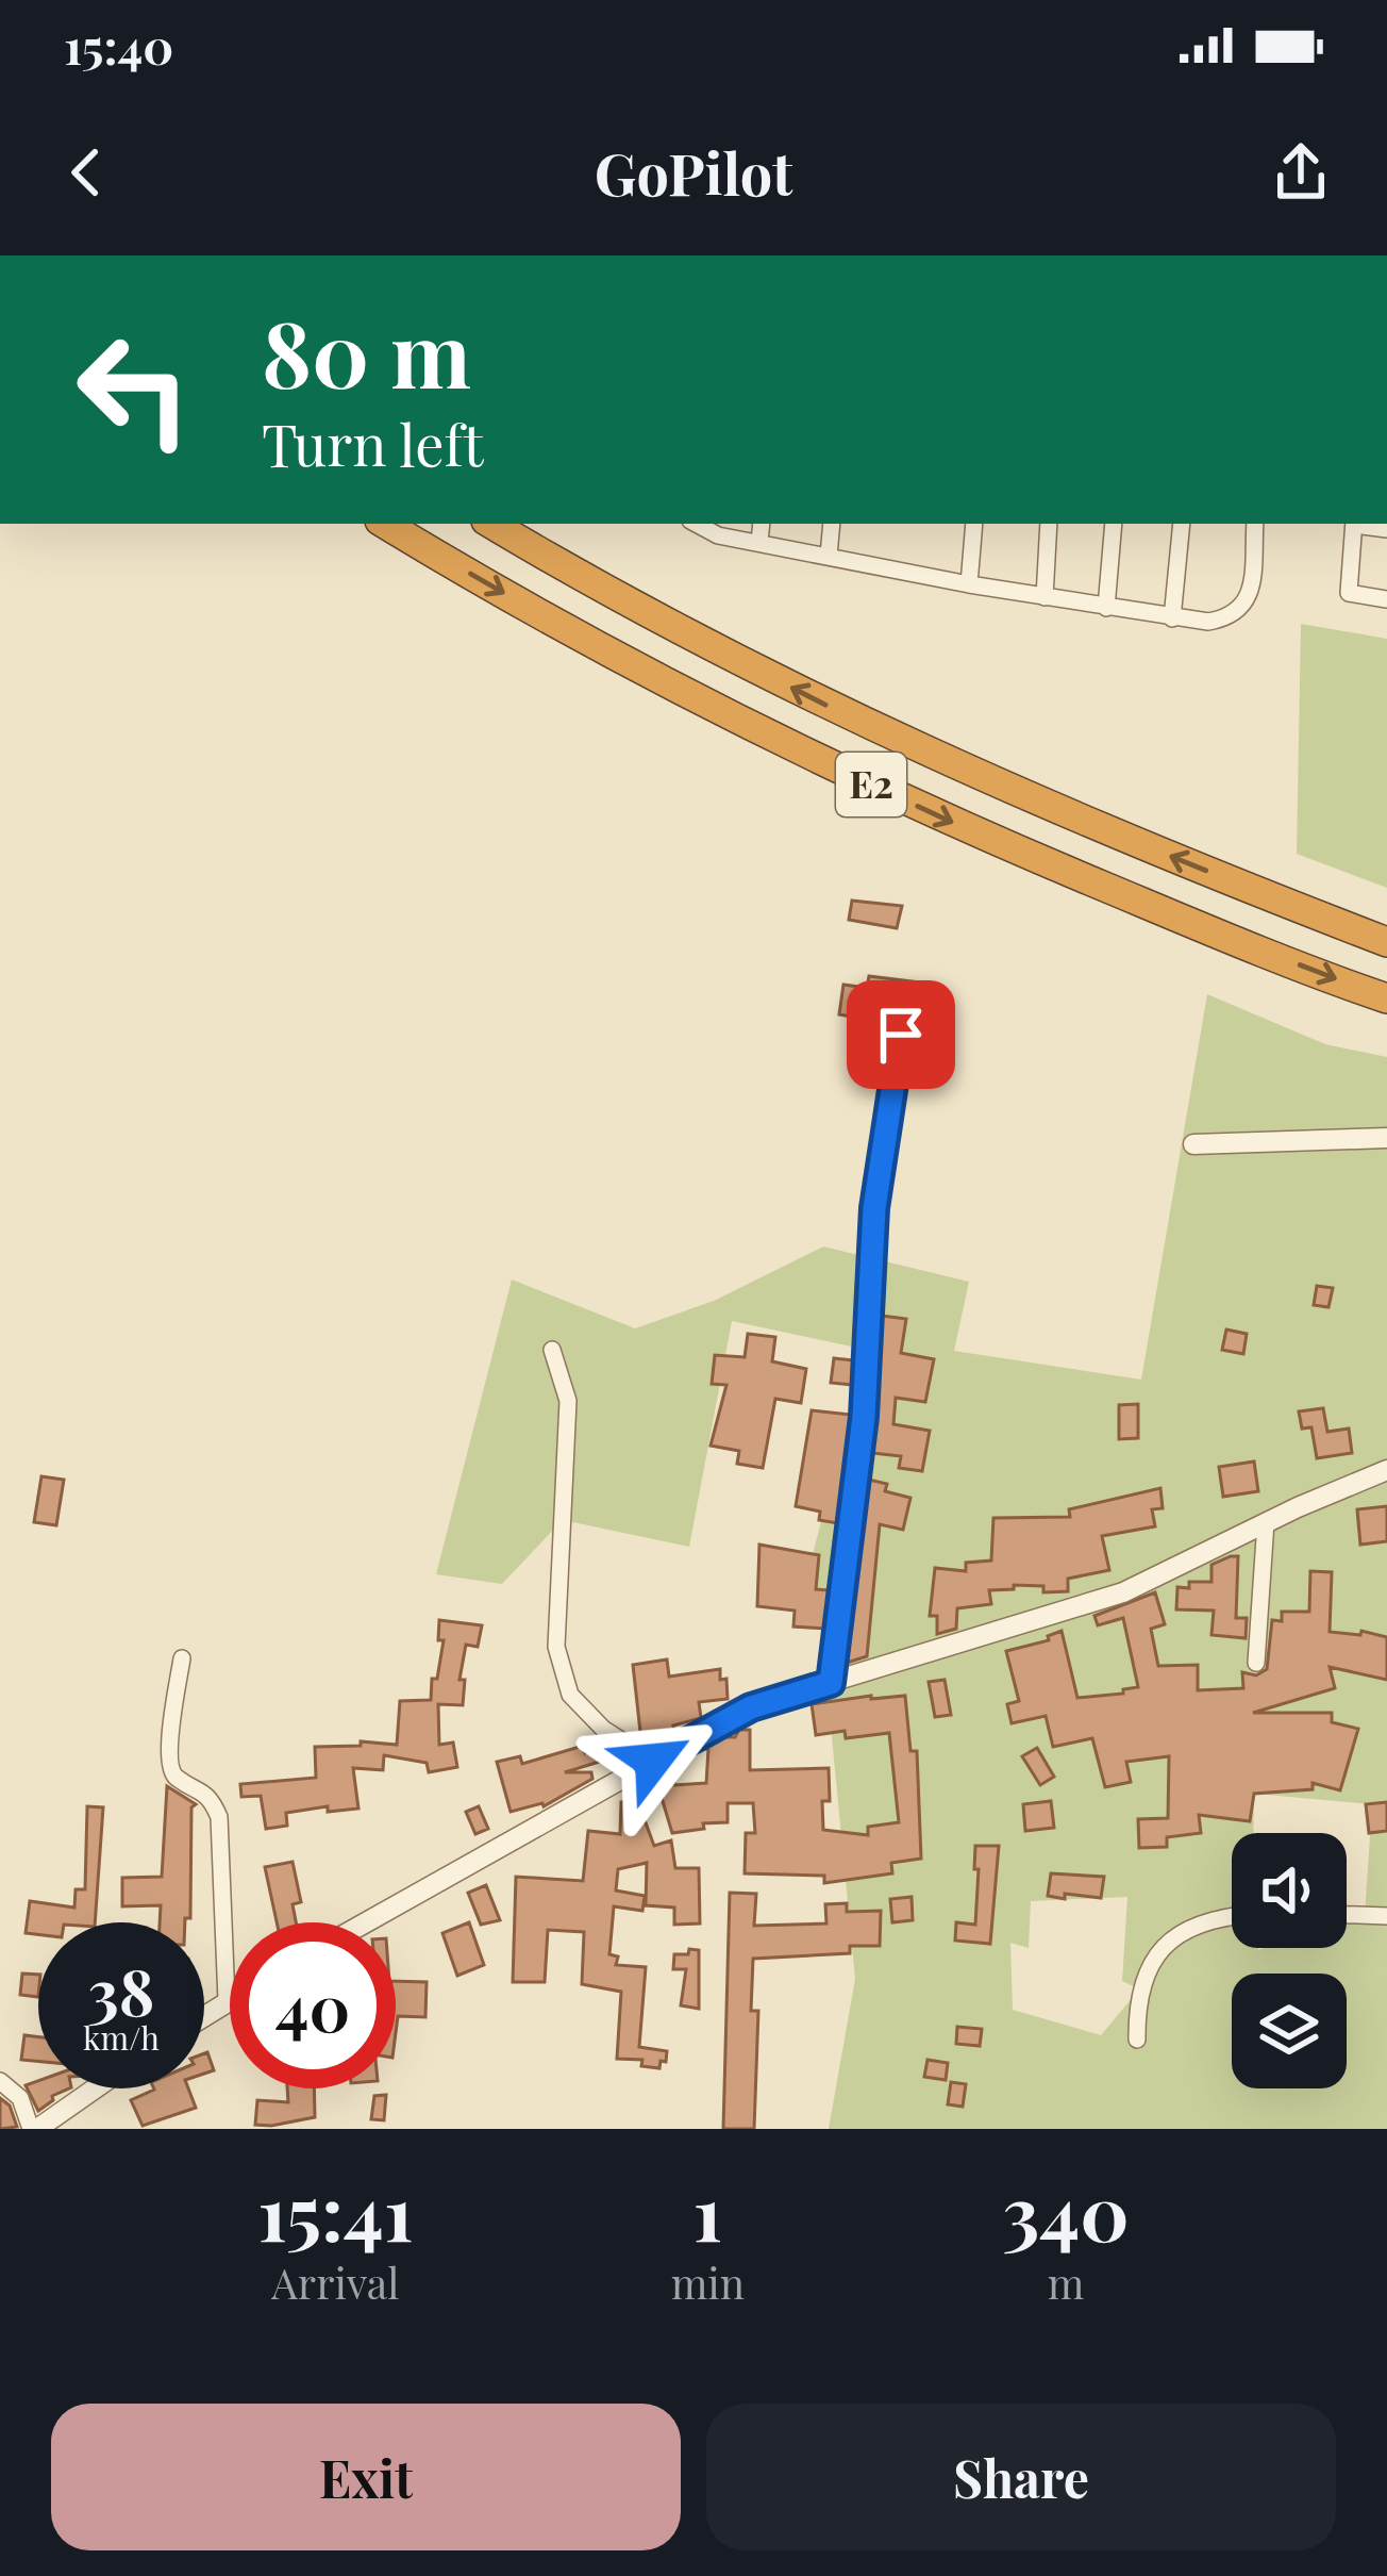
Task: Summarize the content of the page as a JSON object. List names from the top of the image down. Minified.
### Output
{"streets":{"highway":["E2"]},"page":{"status":"15:40","header":"GoPilot","turn":["80 m","Turn left"],"speed":"38 km/h","limit":"40","eta":["15:41","Arrival","1","min","340","m"],"buttons":["Exit","Share"]}}
